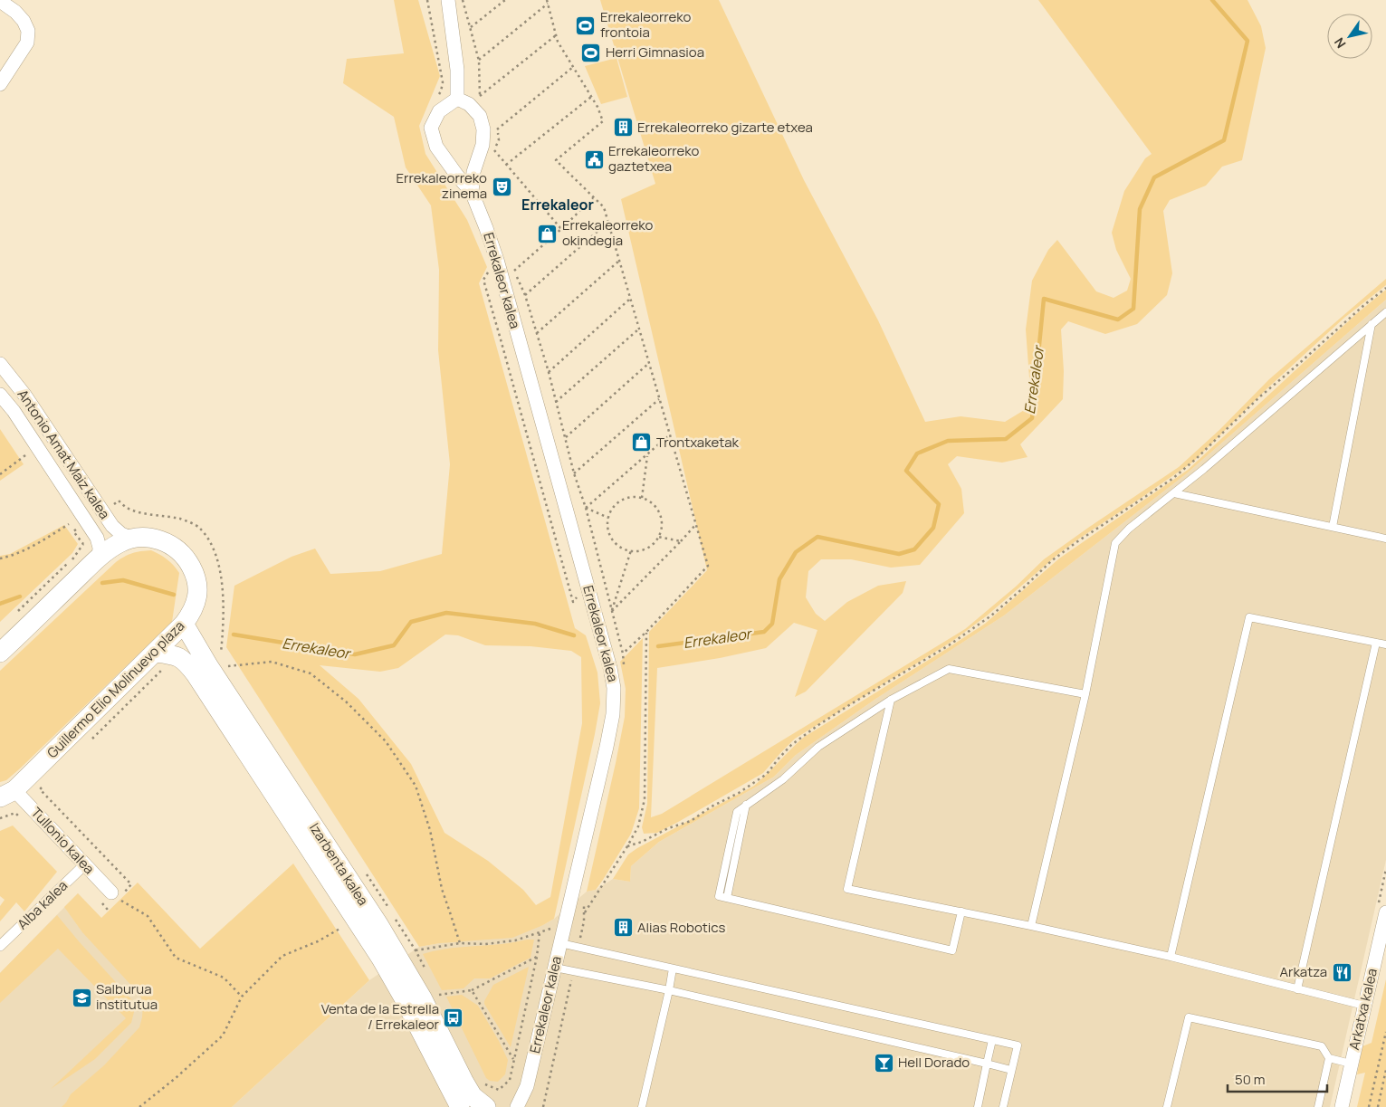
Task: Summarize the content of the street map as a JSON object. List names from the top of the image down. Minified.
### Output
{"streets":{"main road":["Guillermo Elio Molinuevo plaza","Izarbenta kalea"],"street":["Errekaleor kalea","Antonio Amat Maiz kalea","Tullonio kalea","Alba kalea","Arkatxa kalea"]},"crossings":[["Antonio Amat Maiz kalea","Guillermo Elio Molinuevo plaza"],["Guillermo Elio Molinuevo plaza","Tullonio kalea"],["Guillermo Elio Molinuevo plaza","Izarbenta kalea"],["Tullonio kalea","Alba kalea"]],"districts":["Errekaleor"],"water":["Errekaleor"],"places":{"sports":["Errekaleorreko frontoia","Herri Gimnasioa"],"building":["Errekaleorreko gizarte etxea","Alias Robotics"],"public building":["Errekaleorreko gaztetxea"],"theatre":["Errekaleorreko zinema"],"shop":["Errekaleorreko okindegia","Trontxaketak"],"restaurant":["Arkatza"],"school or university":["Salburua institutua"],"bus stop":["Venta de la Estrella / Errekaleor"],"bar":["Hell Dorado"]},"scale_bar":"50 m","north":"bottom left"}
